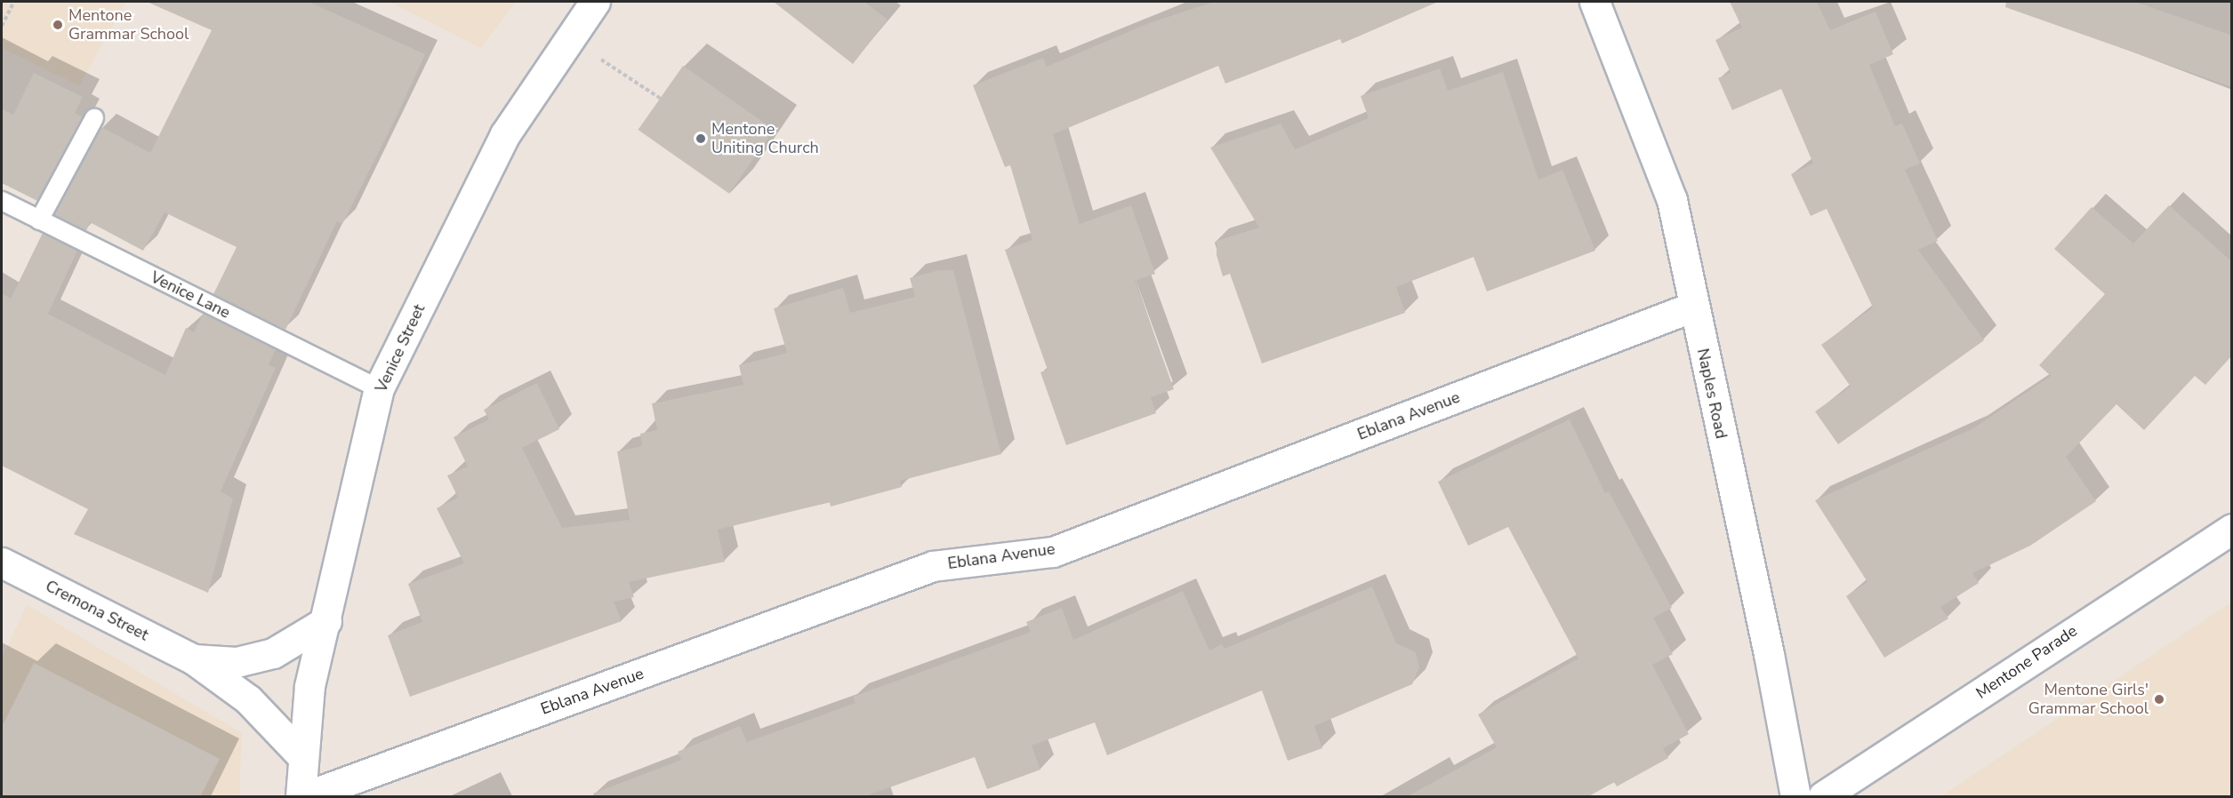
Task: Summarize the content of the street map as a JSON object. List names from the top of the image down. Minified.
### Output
{"streets":{"street":["Venice Street","Naples Road","Eblana Avenue","Cremona Street","Mentone Parade"],"lane":["Venice Lane"]},"crossings":[["Venice Lane","Venice Street"],["Venice Street","Cremona Street"],["Naples Road","Eblana Avenue"]],"places":["Mentone Grammar School","Mentone Uniting Church","Mentone Girls' Grammar School"]}
